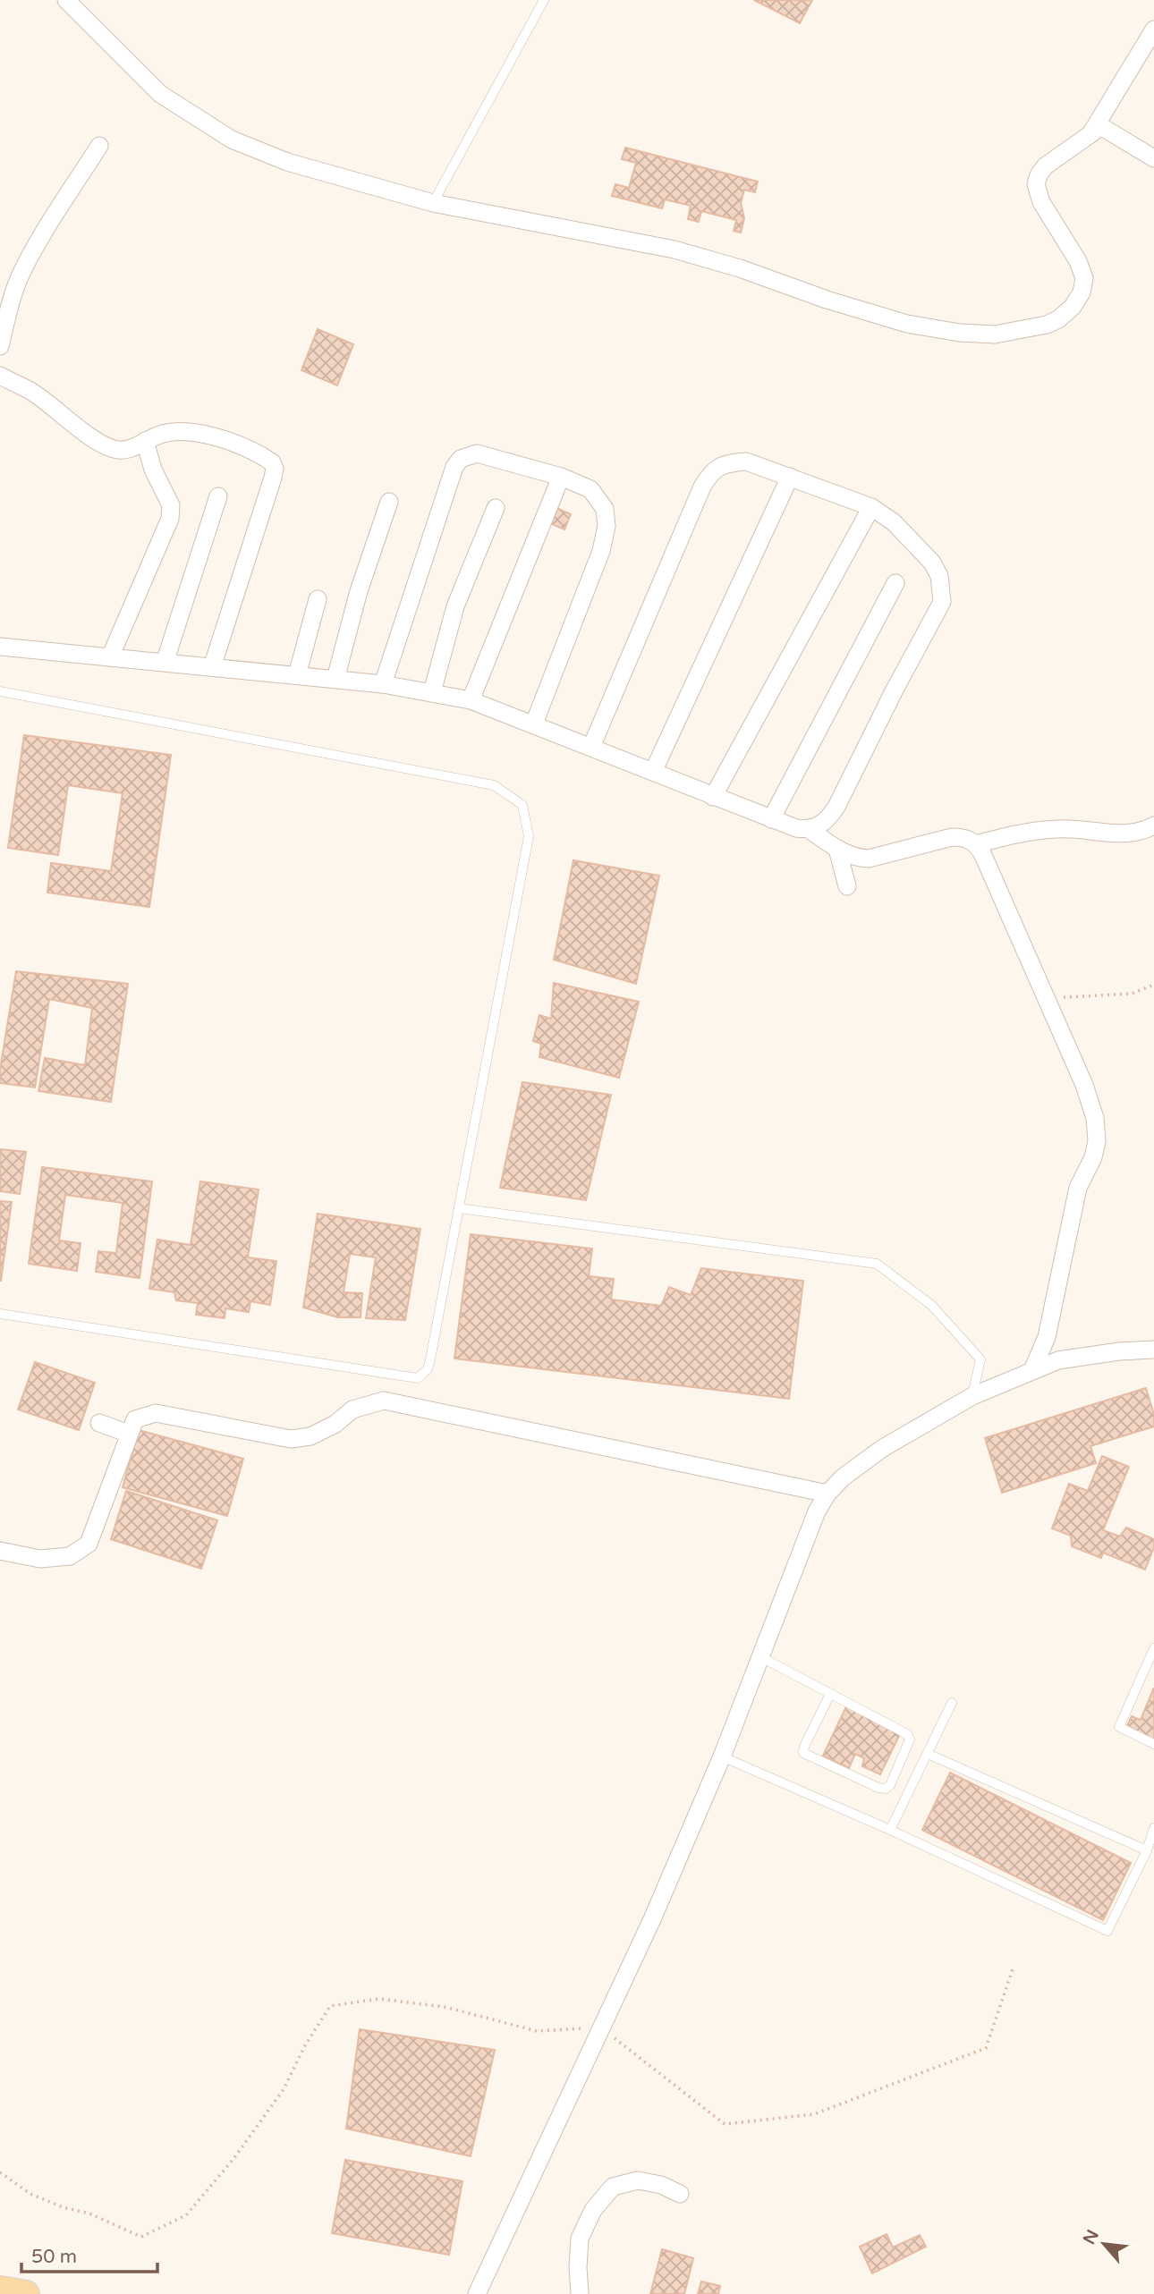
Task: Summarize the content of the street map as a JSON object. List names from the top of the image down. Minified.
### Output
{"scale_bar":"50 m","north":"top left"}
